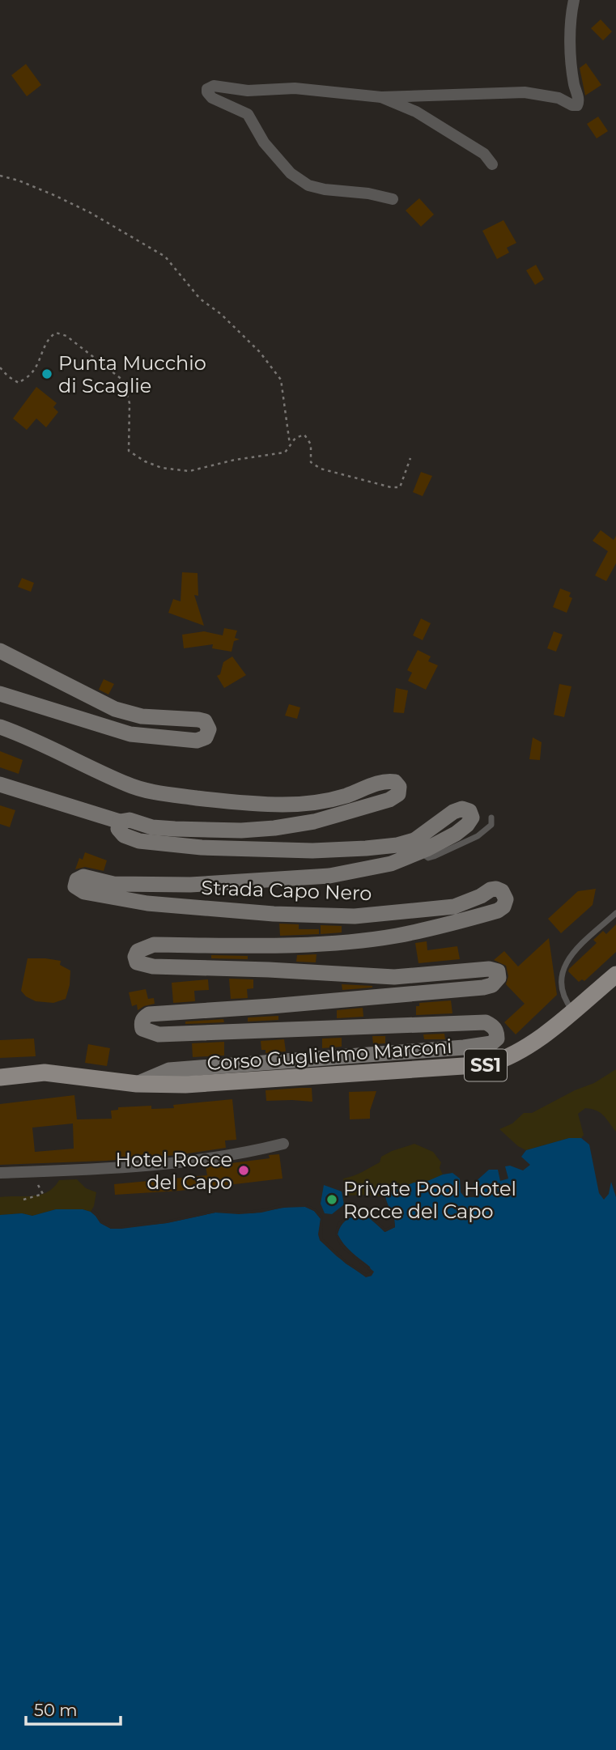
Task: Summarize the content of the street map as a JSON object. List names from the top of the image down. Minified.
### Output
{"streets":{"main road":["Corso Guglielmo Marconi","SS1"],"street":["Strada Capo Nero"]},"crossings":[["Strada Capo Nero","Corso Guglielmo Marconi"],["Strada Capo Nero","SS1"],["Corso Guglielmo Marconi","SS1"]],"places":["Punta Mucchio di Scaglie","Hotel Rocce del Capo","Private Pool Hotel Rocce del Capo"],"scale_bar":"50 m"}
